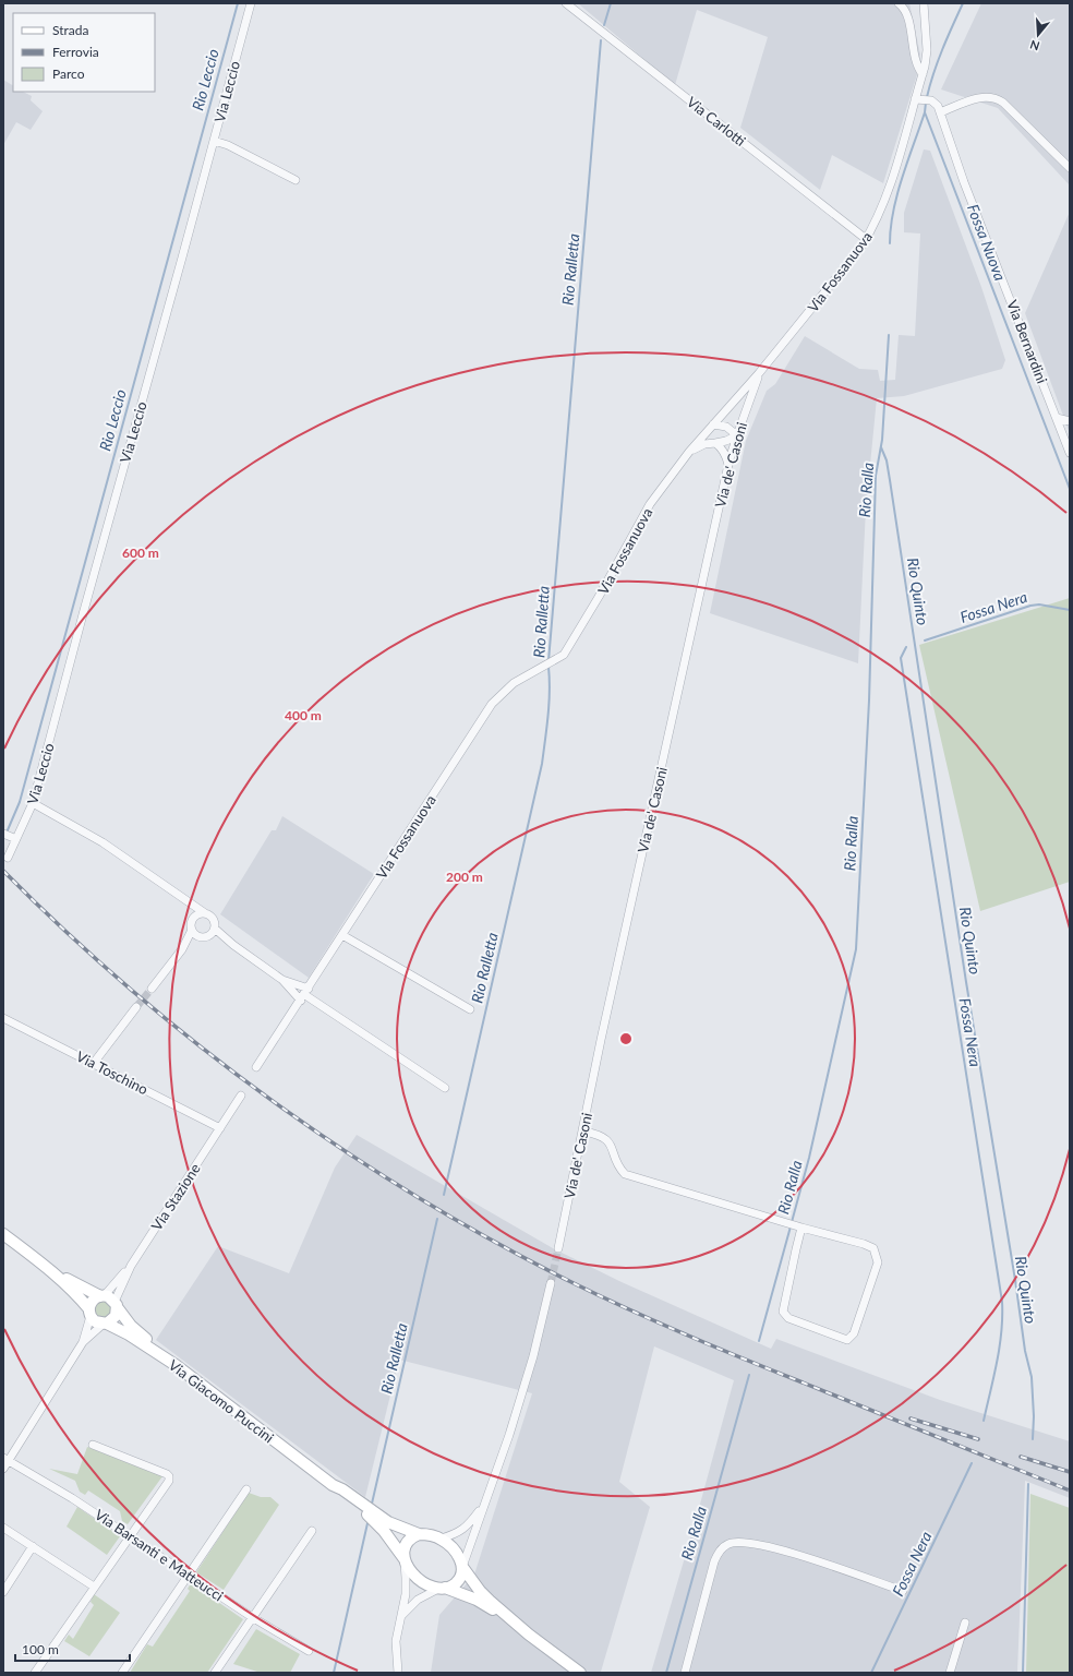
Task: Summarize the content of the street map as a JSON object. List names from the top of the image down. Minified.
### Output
{"streets":{"main road":["Via Giacomo Puccini"],"street":["Via Leccio","Via Carlotti","Via Fossanuova","Via Bernardini","Via de' Casoni","Via Toschino","Via Stazione","Via Barsanti e Matteucci"]},"crossings":[["Via Carlotti","Via Fossanuova"],["Via Fossanuova","Via Bernardini"],["Via Fossanuova","Via de' Casoni"],["Via Toschino","Via Stazione"],["Via Stazione","Via Giacomo Puccini"]],"water":["Rio Leccio","Fossa Nuova","Rio Ralletta","Rio Ralla","Rio Quinto","Fossa Nera"],"legend":["Strada","Ferrovia","Parco"],"scale_bar":"100 m","north":"bottom","rings":["600 m","400 m","200 m"]}
